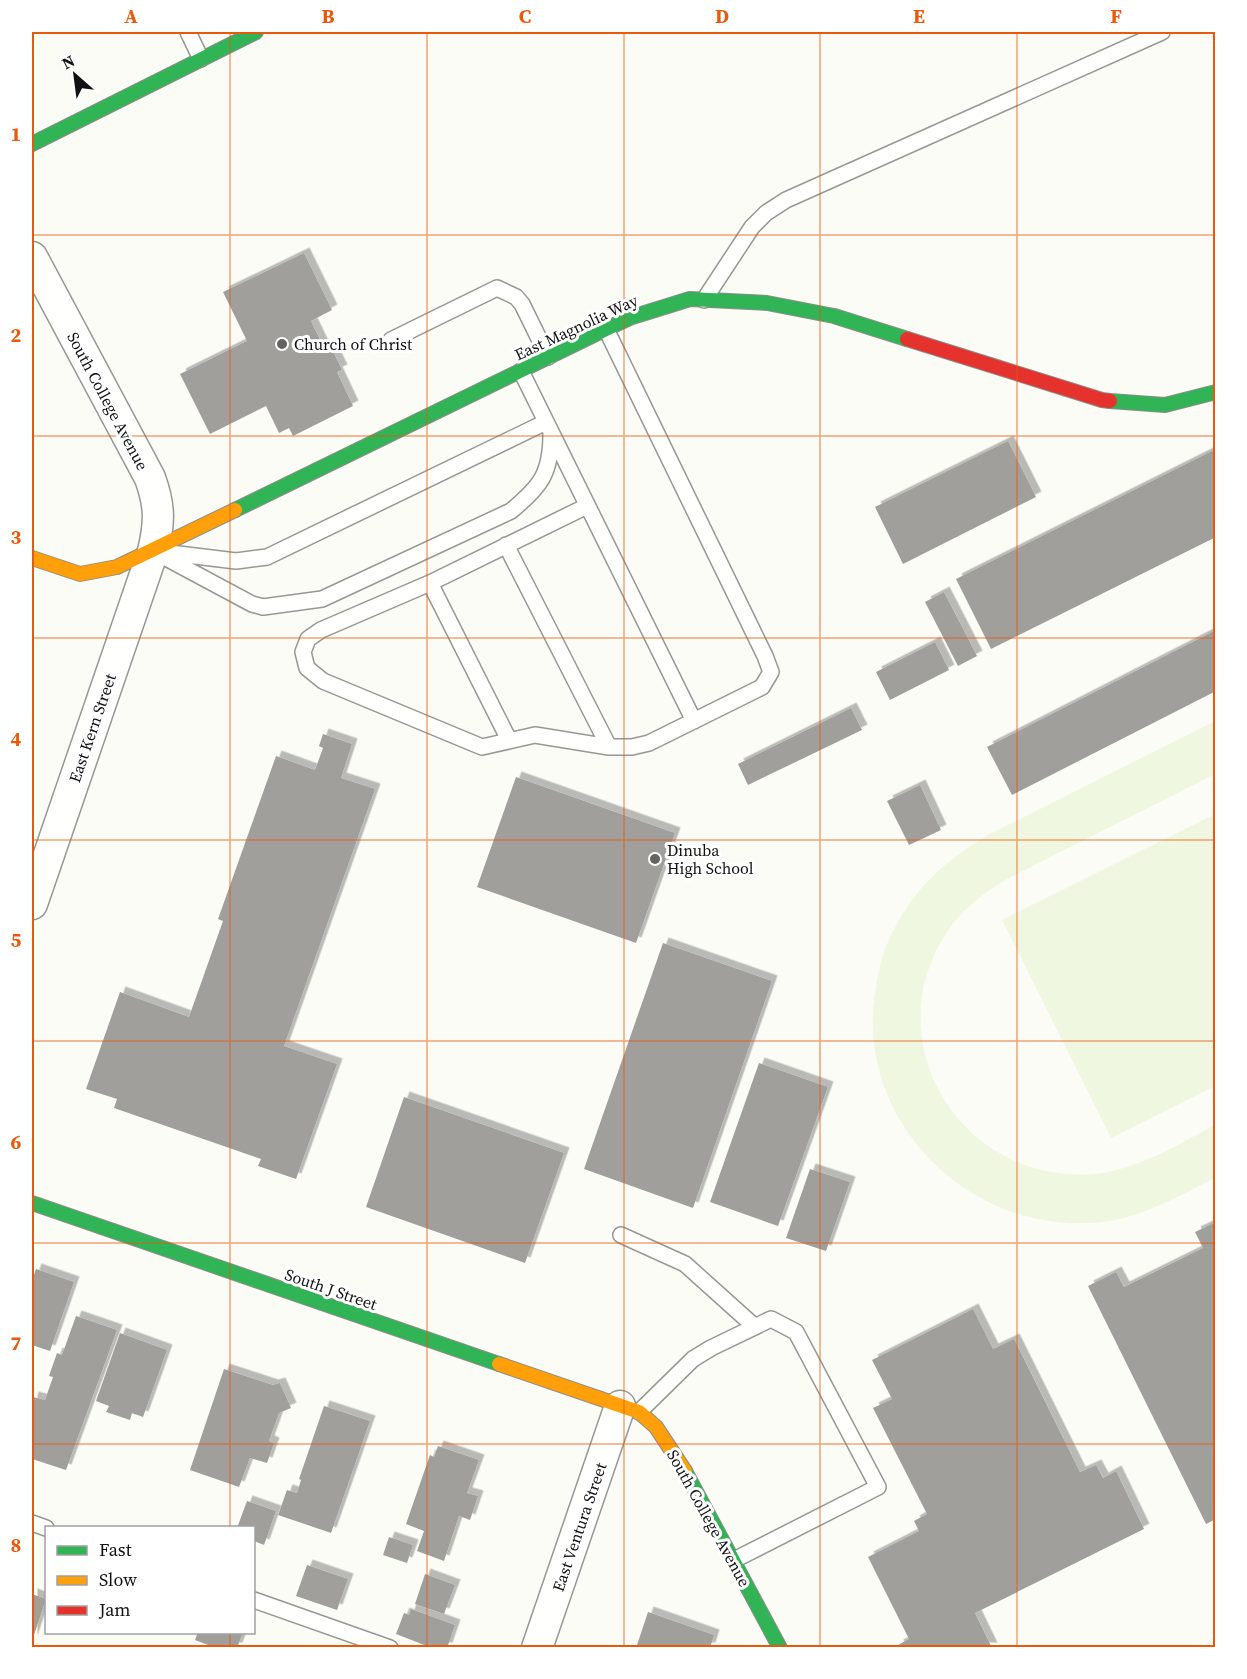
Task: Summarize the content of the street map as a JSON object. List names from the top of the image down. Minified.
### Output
{"streets":{"street":["East Magnolia Way","South College Avenue","East Kern Street","South J Street","East Ventura Street"]},"crossings":[["East Magnolia Way","South College Avenue"],["East Magnolia Way","East Kern Street"],["South College Avenue","East Kern Street"],["South College Avenue","South J Street"],["South College Avenue","East Ventura Street"],["South J Street","East Ventura Street"]],"places":["Church of Christ","Dinuba High School"],"legend":["Fast","Slow","Jam"],"north":"top left","grid":{"columns":["A","B","C","D","E","F"],"rows":["1","2","3","4","5","6","7","8"]}}
